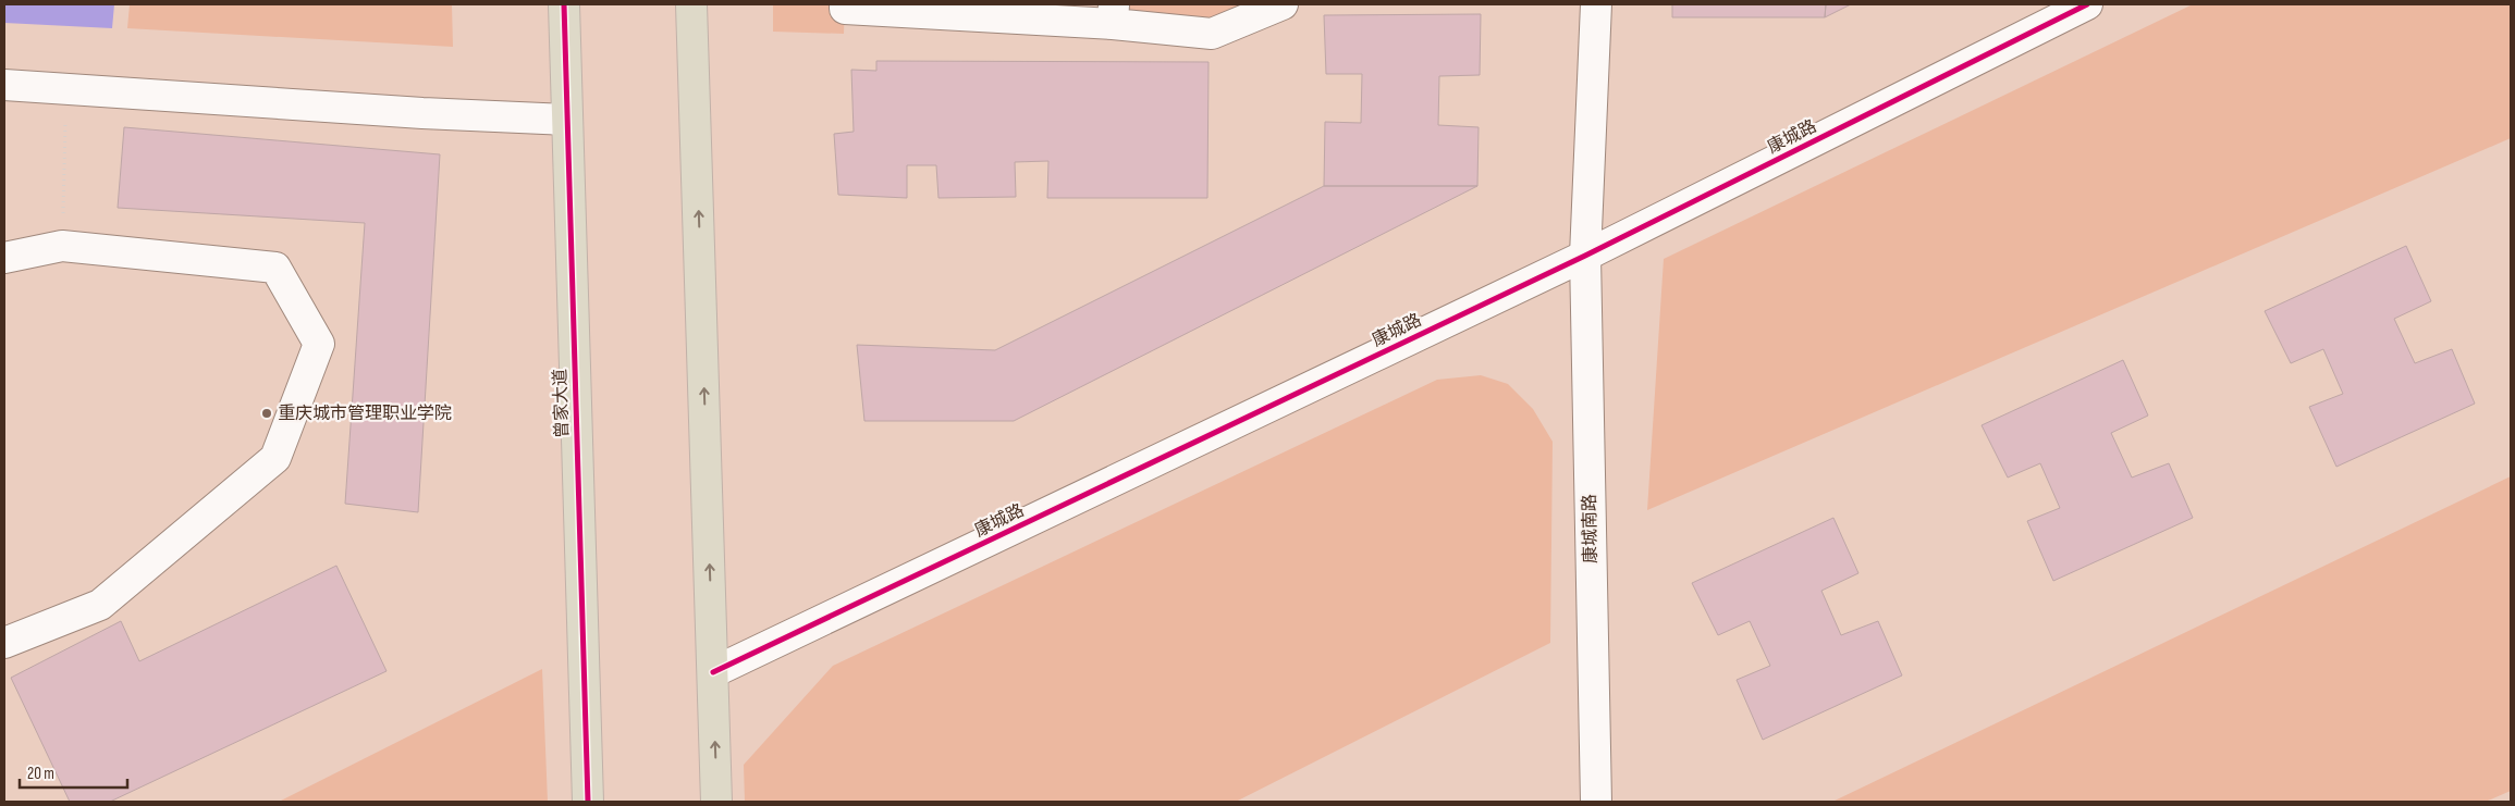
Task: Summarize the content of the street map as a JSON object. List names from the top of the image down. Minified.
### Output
{"streets":{"highway":["曾家大道"],"street":["康城路","康城南路"]},"crossings":[["康城路","康城南路"]],"places":["重庆城市管理职业学院"],"scale_bar":"20 m"}
